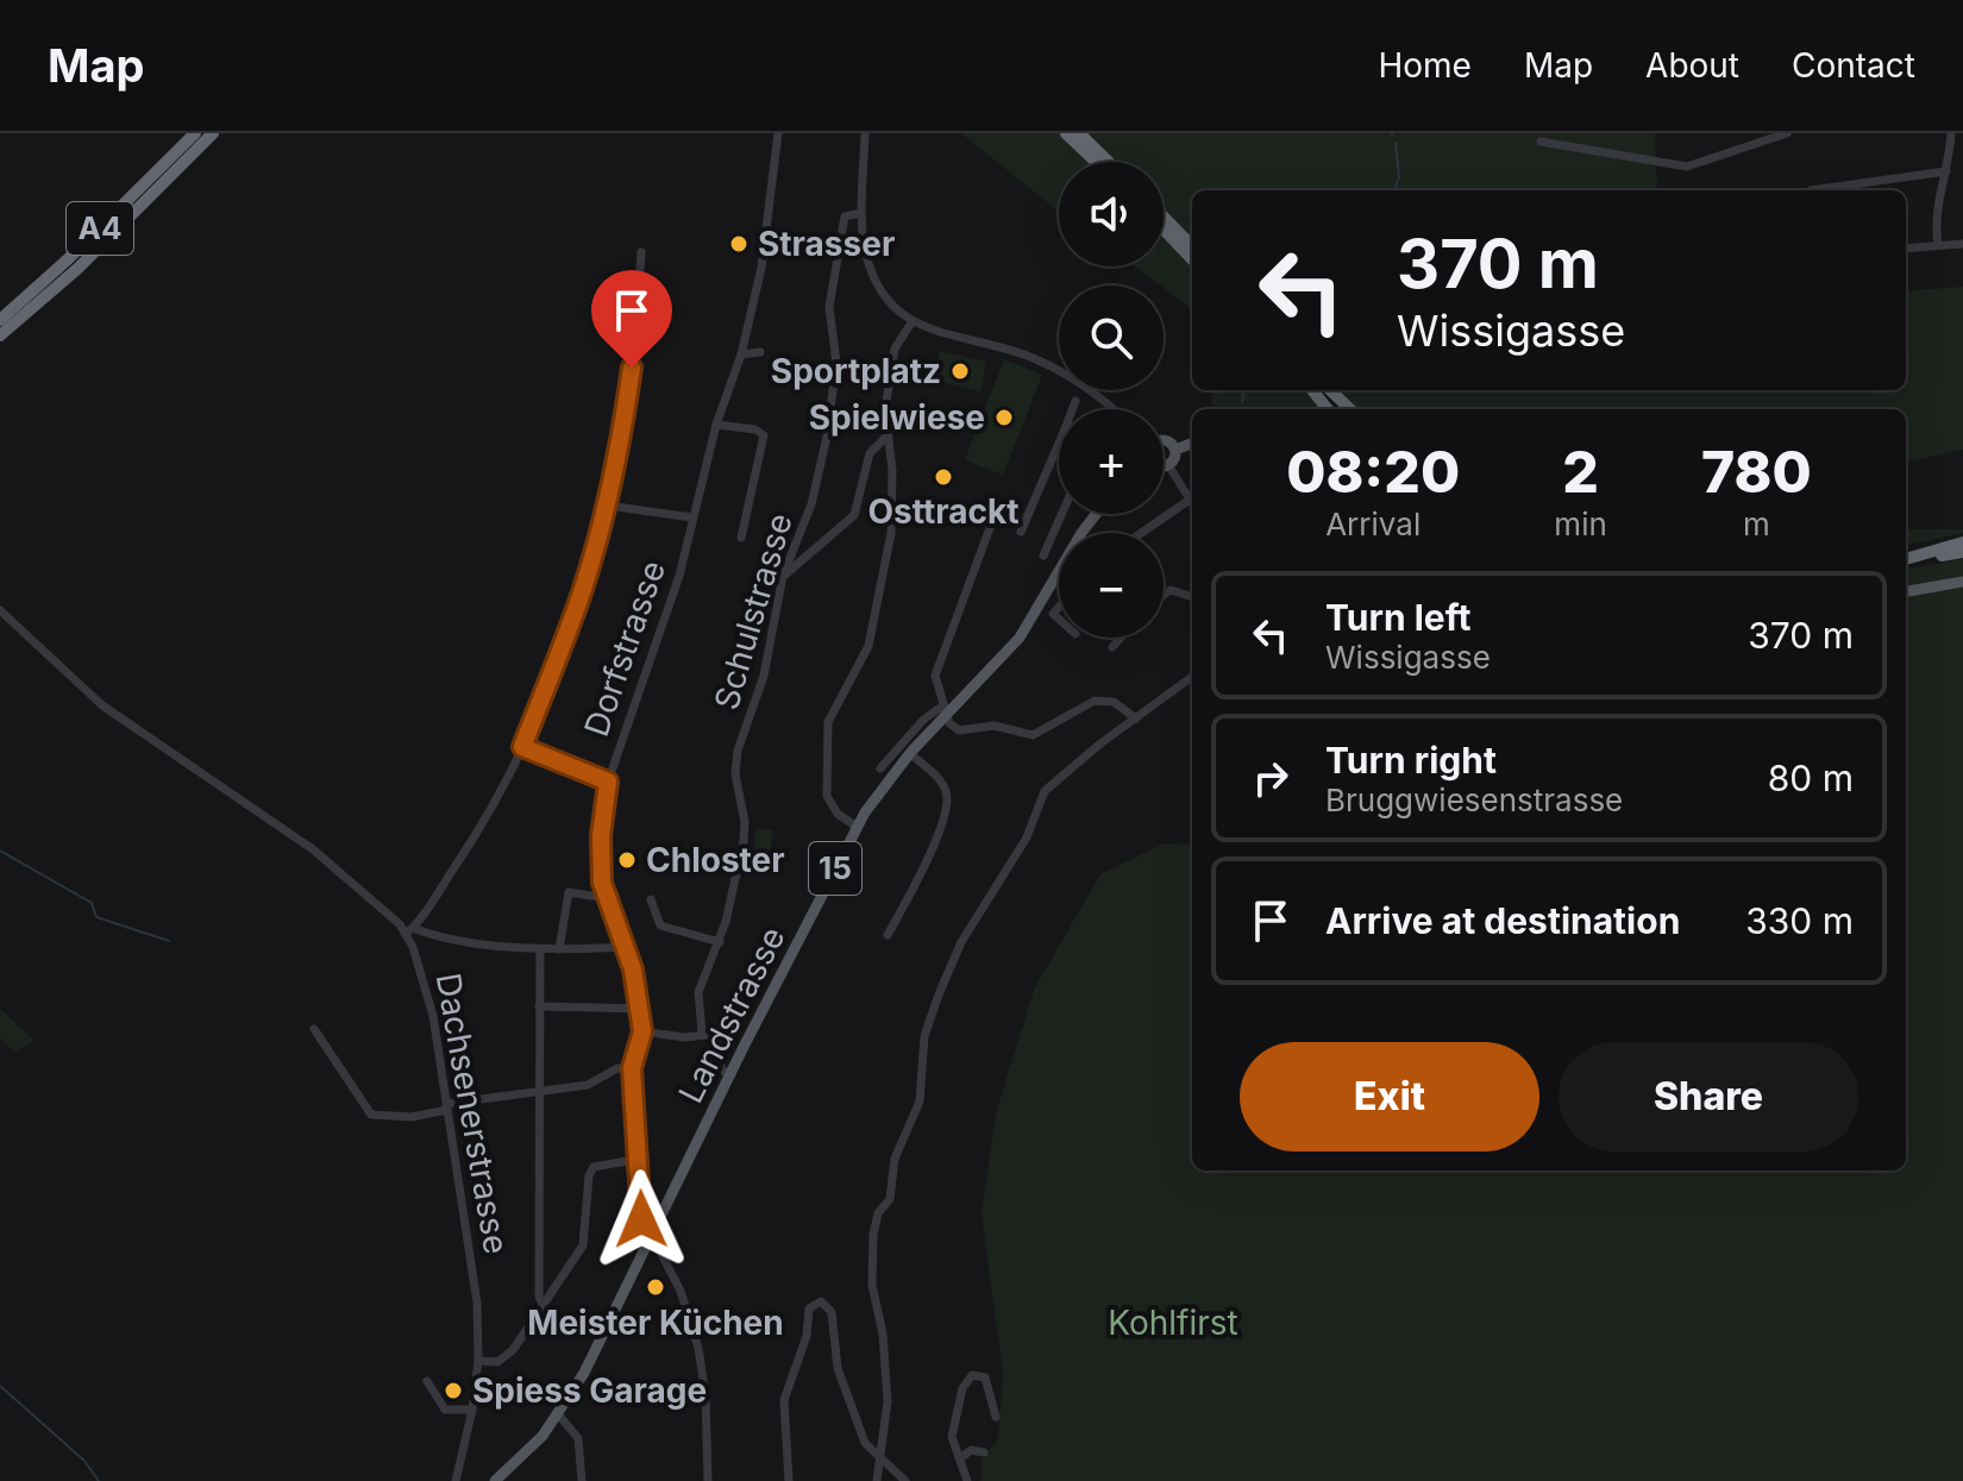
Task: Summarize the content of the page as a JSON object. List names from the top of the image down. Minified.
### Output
{"streets":{"highway":["A4"],"main road":["15","Landstrasse"],"street":["Schulstrasse","Dorfstrasse","Dachsenerstrasse"]},"crossings":[["Dorfstrasse","Landstrasse"]],"parks":["Kohlfirst"],"places":["Strasser","Sportplatz","Spielwiese","Osttrackt","Chloster","Meister Küchen","Spiess Garage"],"page":{"header":"Map","nav":["Home","Map","About","Contact"],"map_buttons":["+","−"],"turn":["370 m","Wissigasse"],"eta":["08:20","Arrival","2","min","780","m"],"list":[{"name":"Turn left","note":"Wissigasse","value":"370 m"},{"name":"Turn right","note":"Bruggwiesenstrasse","value":"80 m"},{"name":"Arrive at destination","value":"330 m"}],"buttons":["Exit","Share"]}}
